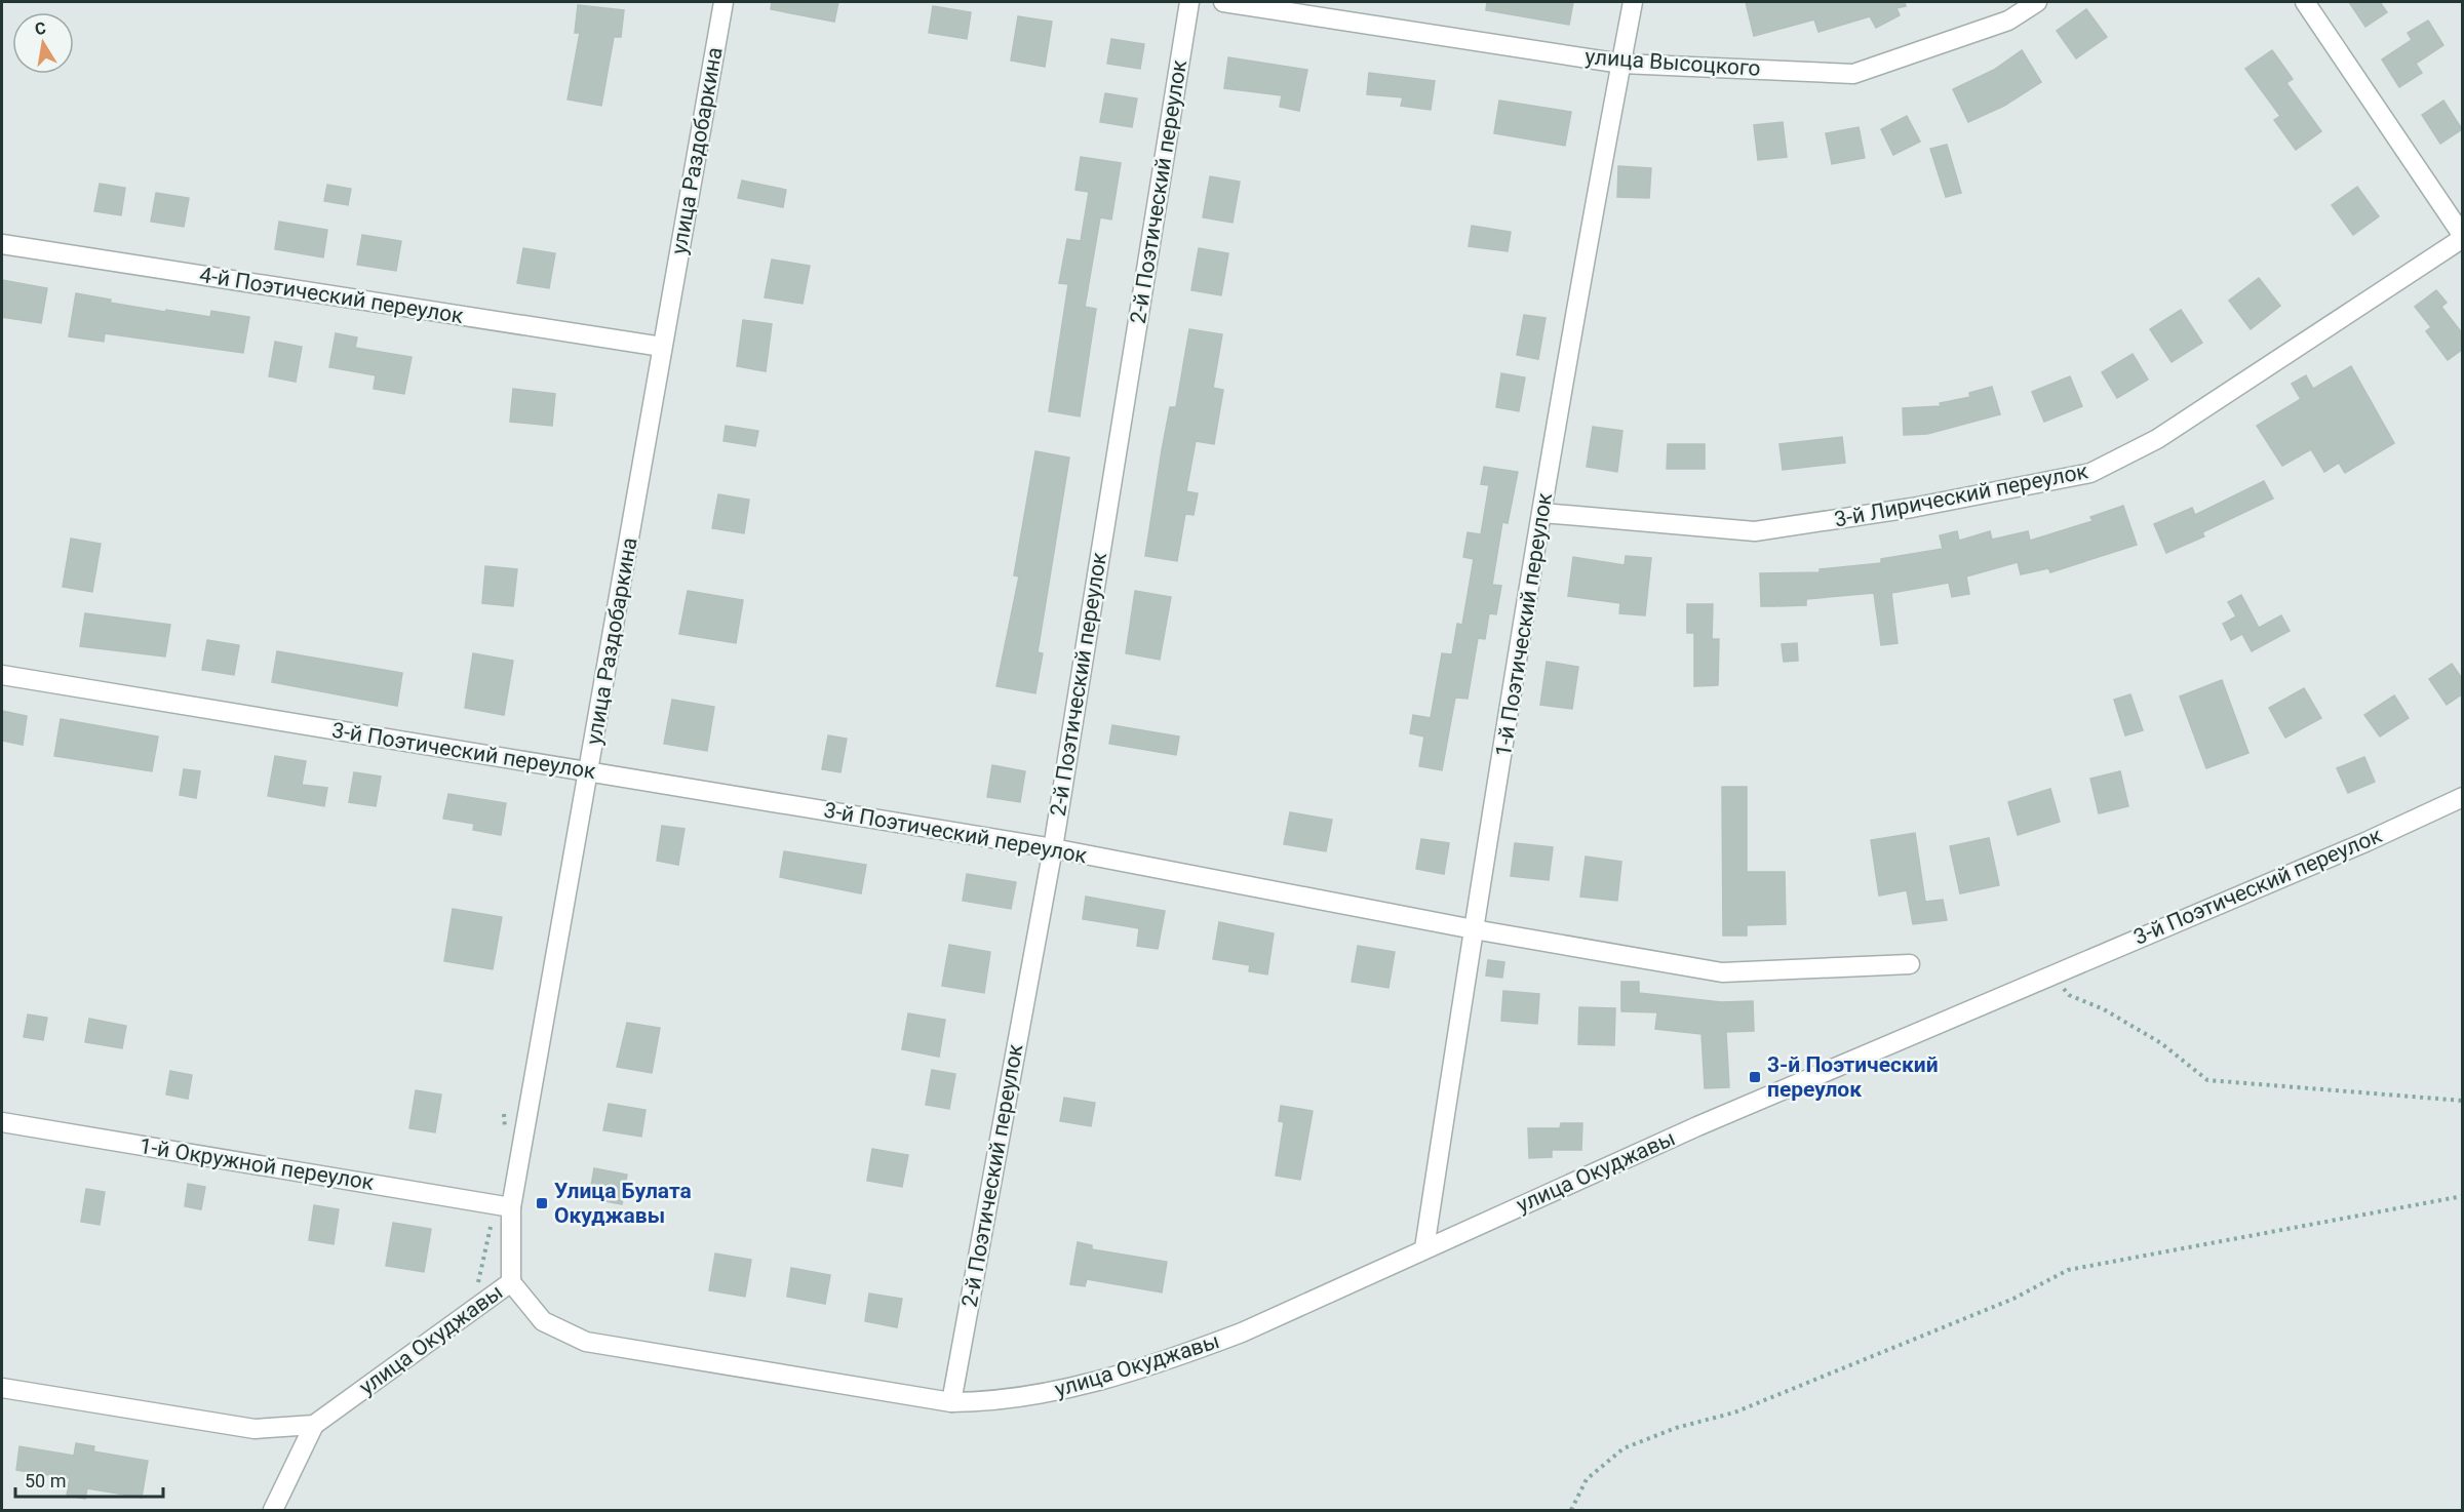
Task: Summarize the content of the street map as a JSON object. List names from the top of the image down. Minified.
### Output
{"streets":{"street":["улица Высоцкого","улица Раздобаркина","2-й Поэтический переулок","4-й Поэтический переулок","3-й Лирический переулок","1-й Поэтический переулок","3-й Поэтический переулок","1-й Окружной переулок","улица Окуджавы"]},"crossings":[["улица Высоцкого","1-й Поэтический переулок"],["улица Раздобаркина","4-й Поэтический переулок"],["улица Раздобаркина","3-й Поэтический переулок"],["улица Раздобаркина","1-й Окружной переулок"],["улица Раздобаркина","улица Окуджавы"],["2-й Поэтический переулок","3-й Поэтический переулок"],["2-й Поэтический переулок","улица Окуджавы"],["3-й Лирический переулок","1-й Поэтический переулок"],["1-й Поэтический переулок","3-й Поэтический переулок"],["1-й Поэтический переулок","улица Окуджавы"],["3-й Поэтический переулок","улица Окуджавы"]],"places":{"transit":["3-й Поэтический переулок","Улица Булата Окуджавы"]},"scale_bar":"50 m","north":"top"}
